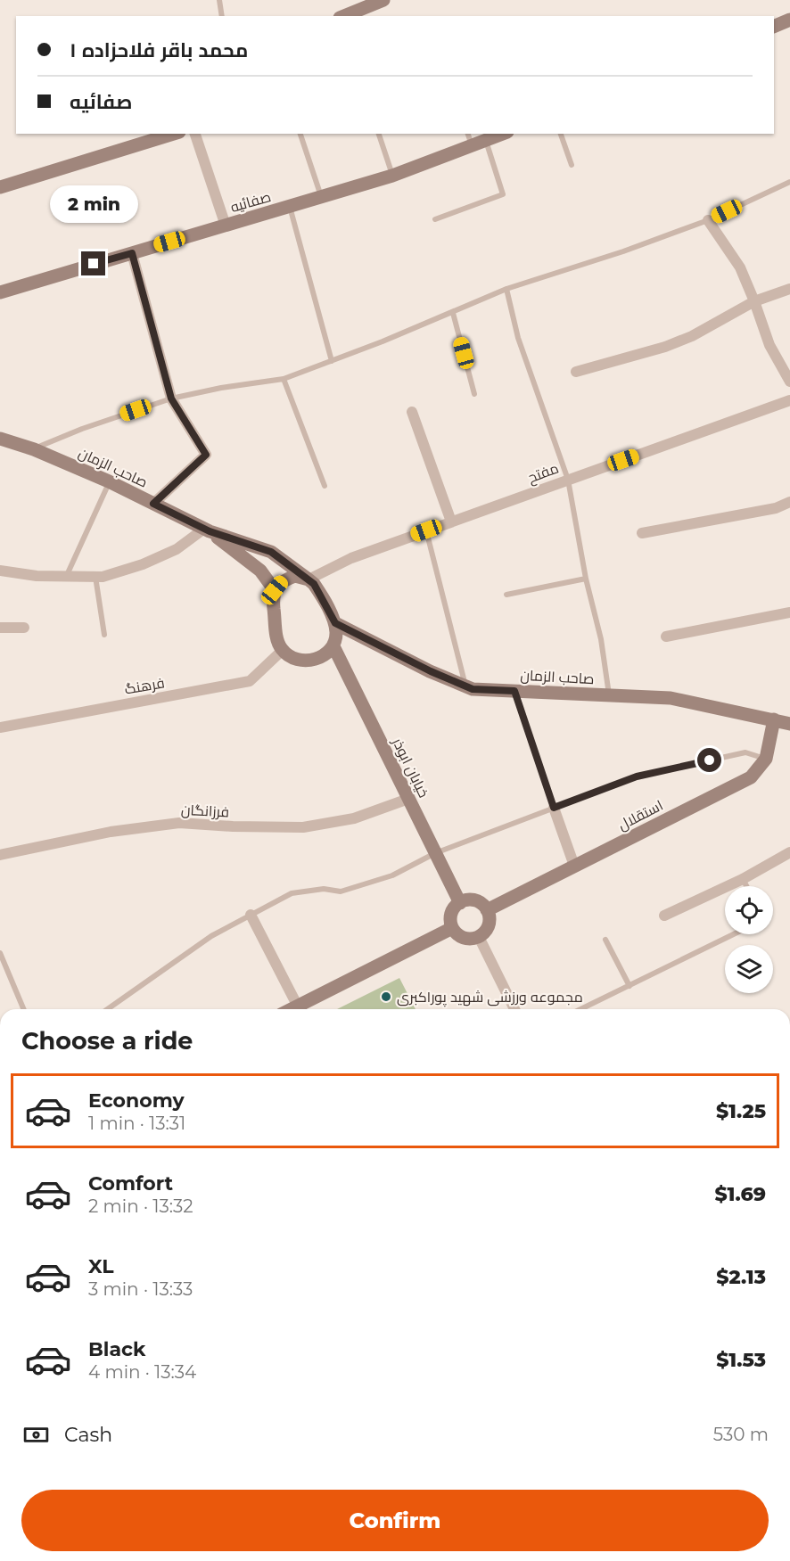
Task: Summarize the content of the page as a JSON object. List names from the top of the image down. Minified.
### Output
{"streets":{"street":["صفائیه","صاحب الزمان","مفتح","فرهنگ","خیابان ابوذر","فرزانگان","استقلال"]},"crossings":[["صاحب الزمان","مفتح"],["صاحب الزمان","فرهنگ"],["صاحب الزمان","خیابان ابوذر"],["صاحب الزمان","استقلال"],["مفتح","فرهنگ"],["مفتح","خیابان ابوذر"],["فرهنگ","خیابان ابوذر"],["خیابان ابوذر","فرزانگان"],["خیابان ابوذر","استقلال"]],"places":["مجموعه ورزشی شهید پوراکبری"],"page":{"banner":["محمد باقر فلاحزاده ۱","صفائیه"],"bubble":"2 min","heading":"Choose a ride","list":[{"name":"Economy","note":"1 min · 13:31","value":"$1.25"},{"name":"Comfort","note":"2 min · 13:32","value":"$1.69"},{"name":"XL","note":"3 min · 13:33","value":"$2.13"},{"name":"Black","note":"4 min · 13:34","value":"$1.53"}],"pay":["Cash","530 m"],"buttons":"Confirm"}}
